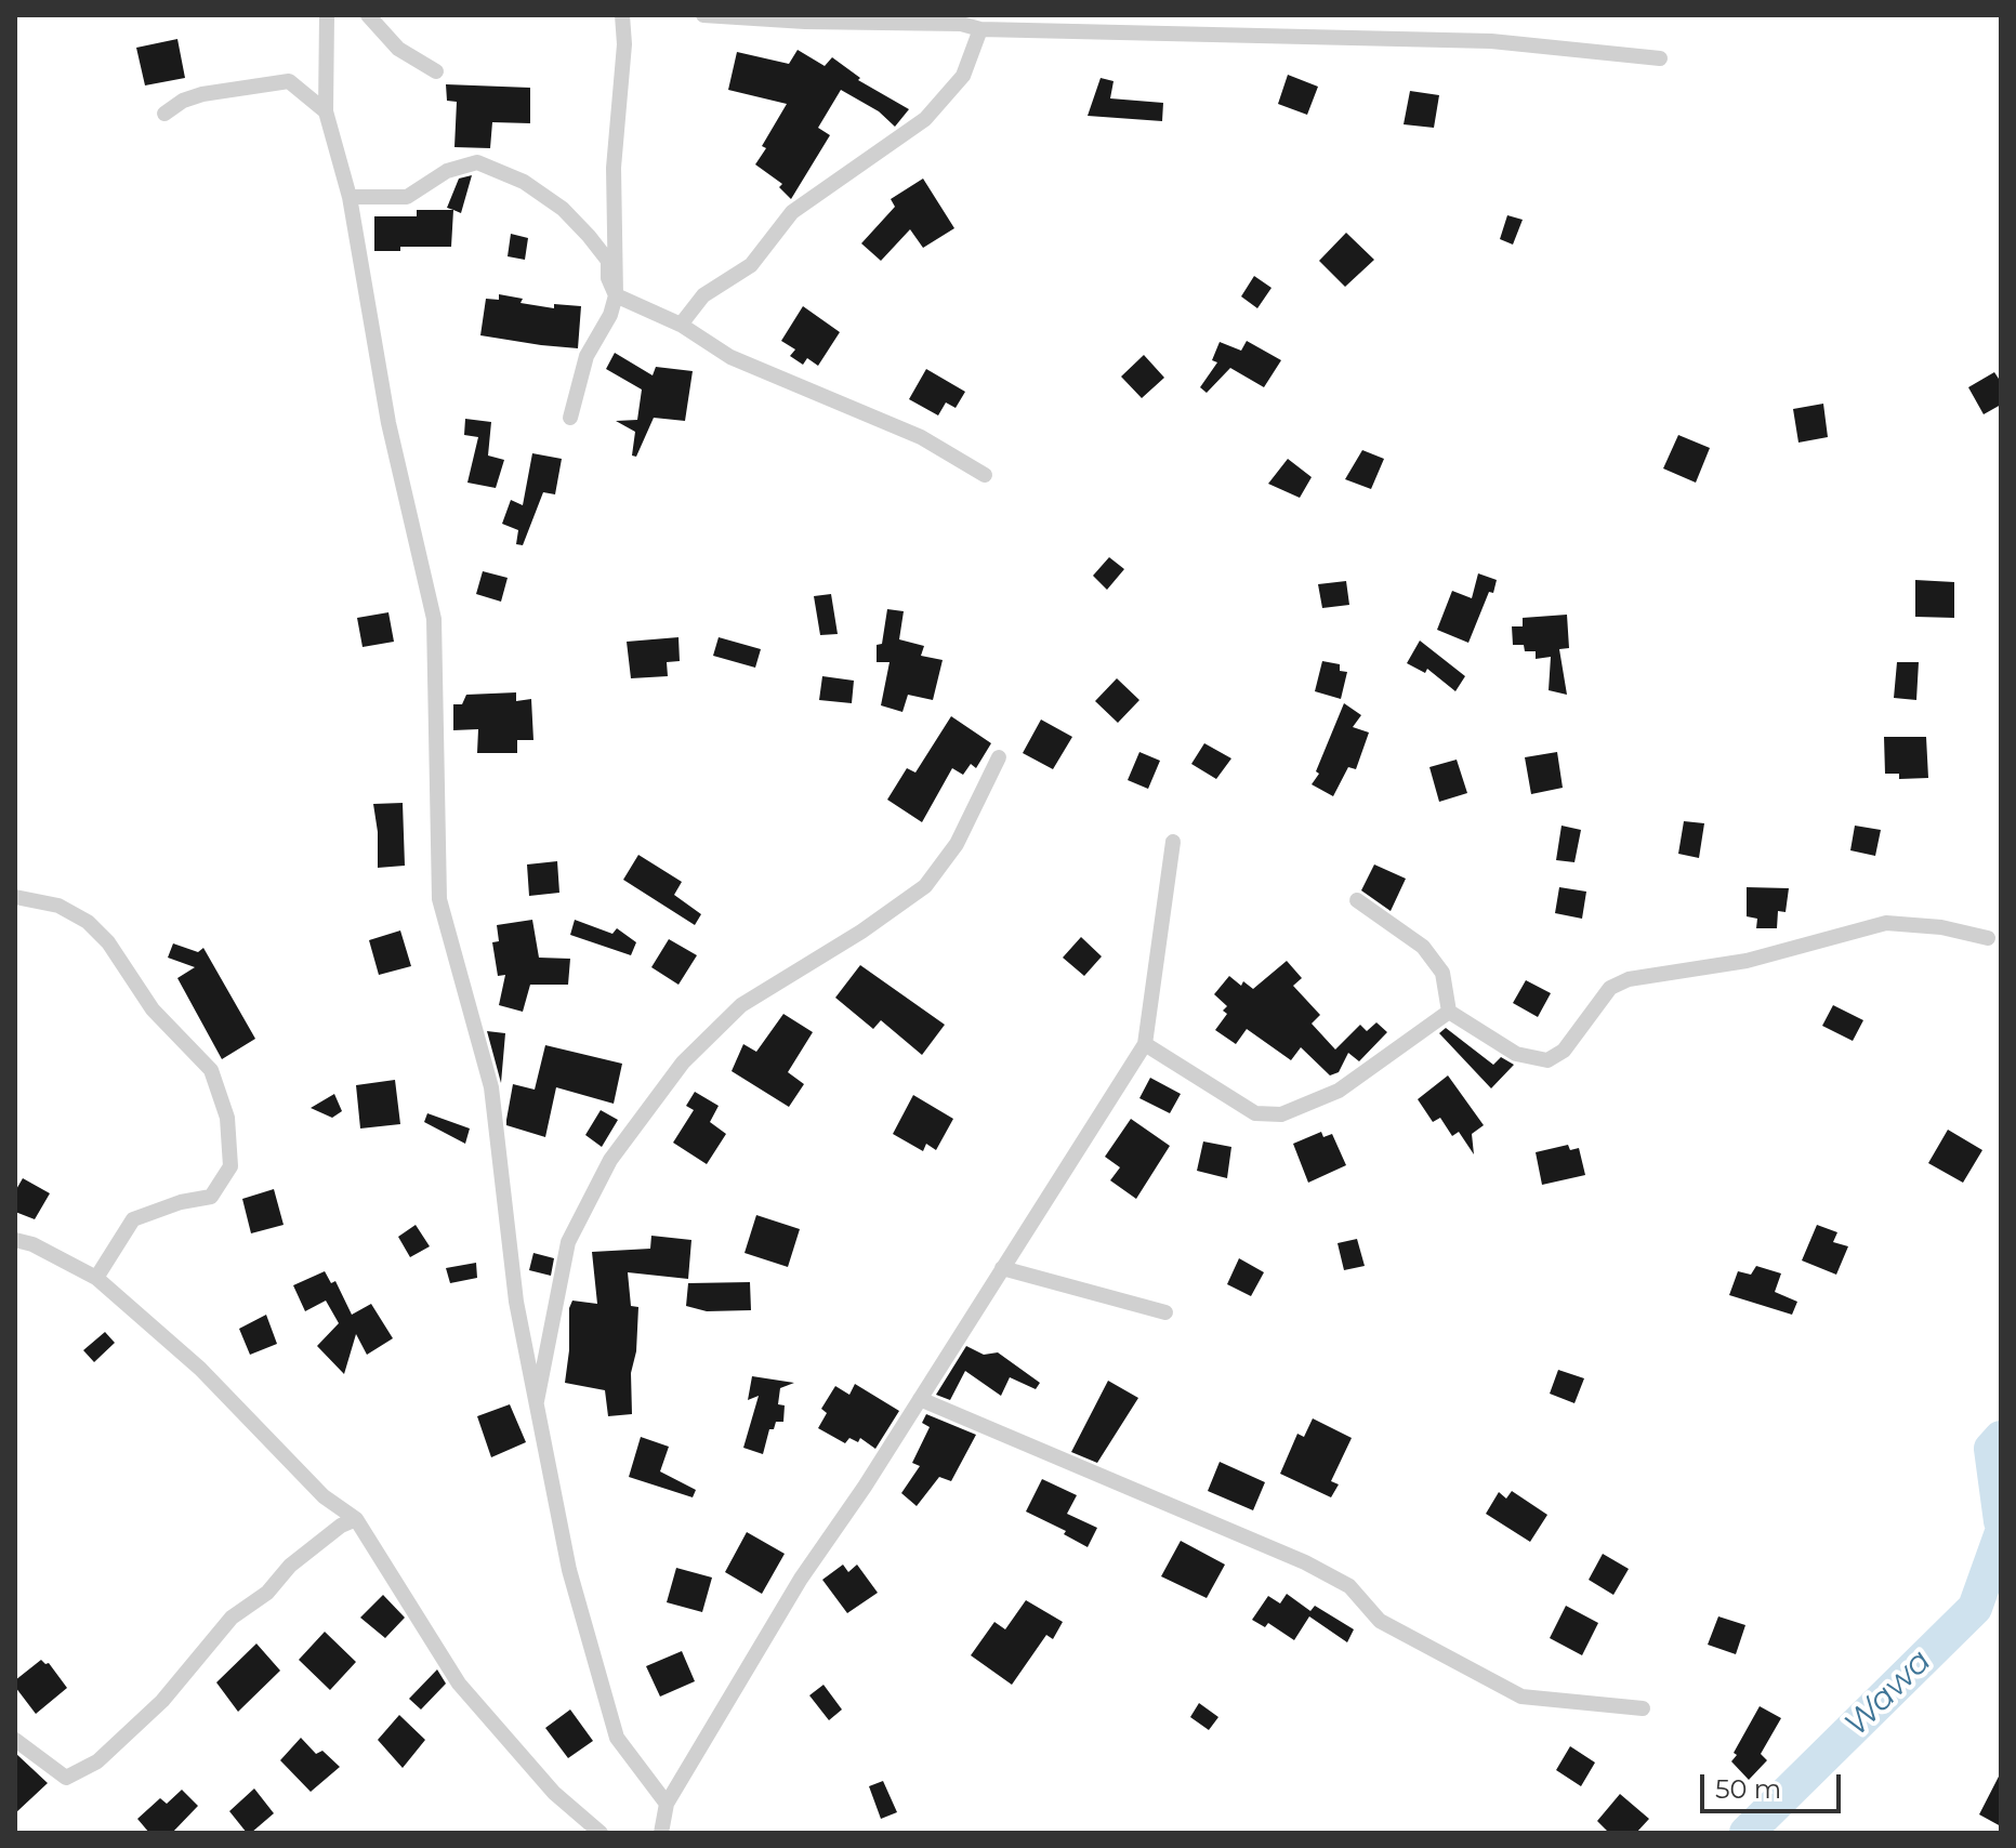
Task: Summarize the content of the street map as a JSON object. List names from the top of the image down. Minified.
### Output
{"water":["Wawa"],"scale_bar":"50 m"}
